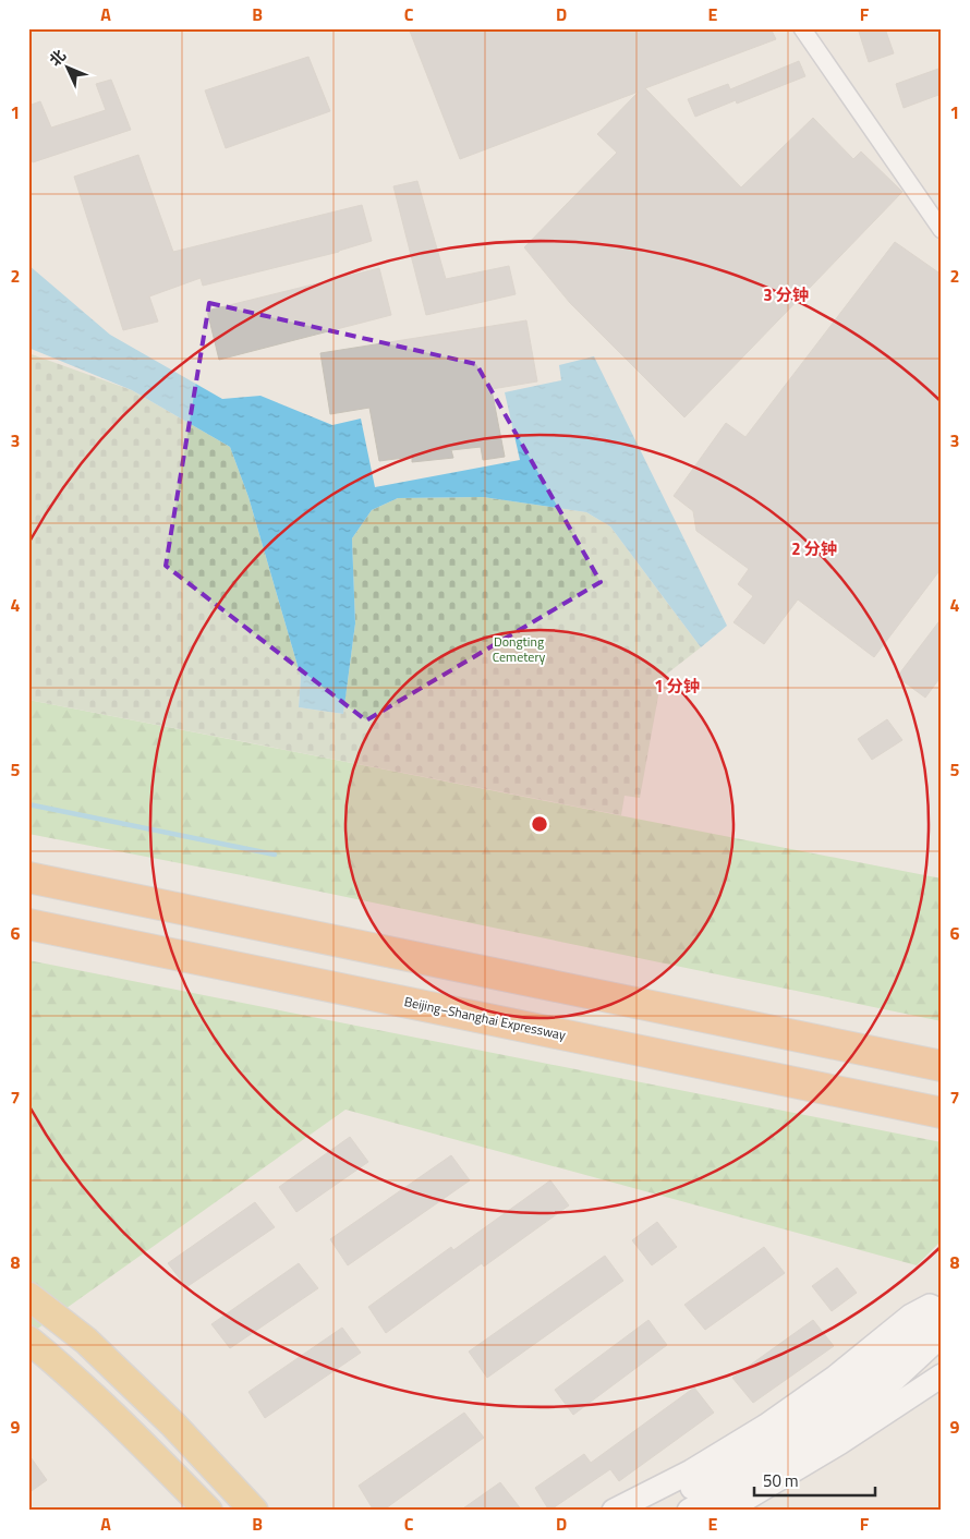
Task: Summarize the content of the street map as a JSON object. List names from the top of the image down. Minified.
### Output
{"streets":{"highway":["Beijing–Shanghai Expressway"]},"parks":["Dongting Cemetery"],"scale_bar":"50 m","north":"top left","grid":{"columns":["A","B","C","D","E","F"],"rows":["1","2","3","4","5","6","7","8","9"]},"rings":["3 分钟","2 分钟","1 分钟"]}
